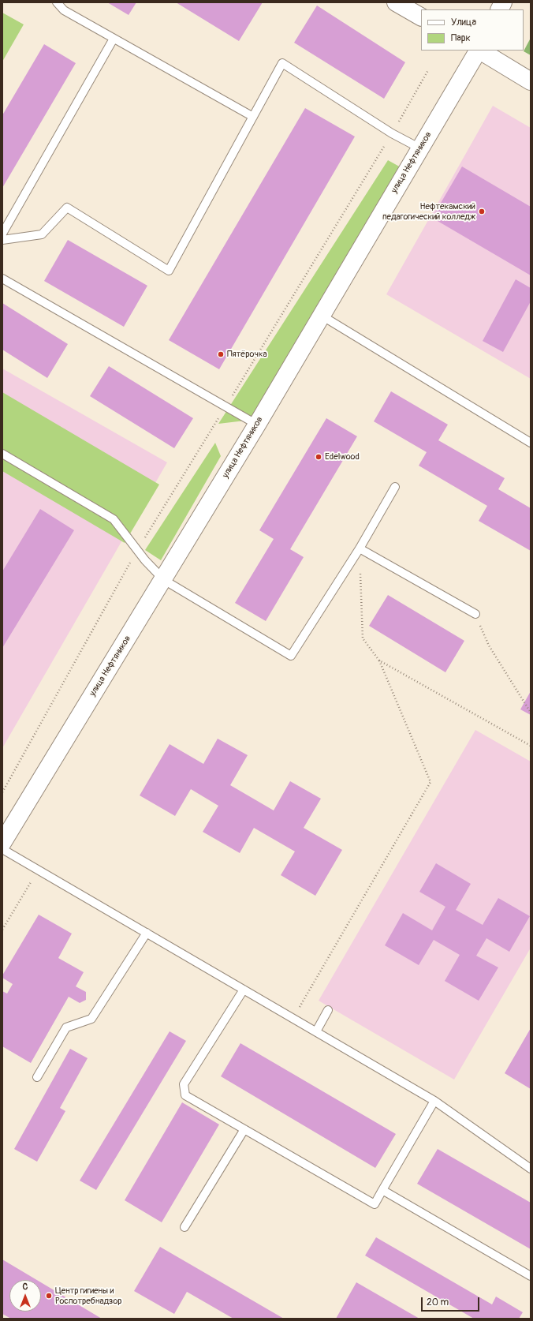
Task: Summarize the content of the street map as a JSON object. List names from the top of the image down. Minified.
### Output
{"streets":{"main road":["улица Нефтяников"]},"places":["Нефтекамский педагогический колледж","Пятёрочка","Edelwood","Центр гигиены и Роспотребнадзор"],"legend":["Улица","Парк"],"scale_bar":"20 m","north":"top"}
